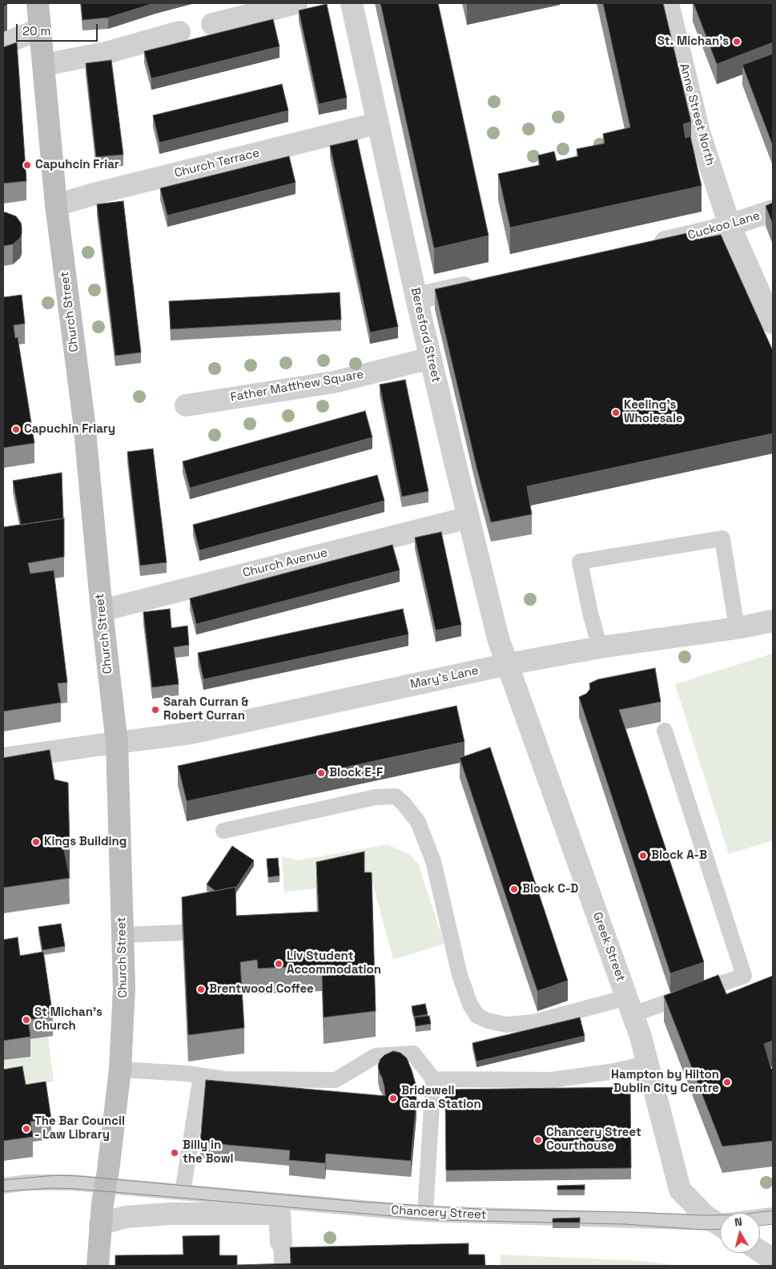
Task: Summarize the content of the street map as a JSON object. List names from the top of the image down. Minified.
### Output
{"streets":{"main road":["Church Street"],"street":["Anne Street North","Church Terrace","Cuckoo Lane","Beresford Street","Father Matthew Square","Church Avenue","Mary's Lane","Greek Street"],"lane":["Chancery Street"]},"crossings":[["Anne Street North","Cuckoo Lane"],["Church Terrace","Church Street"],["Church Terrace","Beresford Street"],["Church Street","Church Avenue"],["Church Street","Mary's Lane"],["Church Street","Chancery Street"],["Beresford Street","Father Matthew Square"],["Beresford Street","Church Avenue"],["Beresford Street","Mary's Lane"],["Beresford Street","Greek Street"],["Mary's Lane","Greek Street"]],"places":["St. Michan's","Capuhcin Friar","Keeling's Wholesale","Capuchin Friary","Sarah Curran & Robert Curran","Block E-F","Kings Building","Block A-B","Block C-D","Liv Student Accommodation","Brentwood Coffee","St Michan's Church","Hampton by Hilton Dublin City Centre","Bridewell Garda Station","The Bar Council - Law Library","Chancery Street Courthouse","Billy in the Bowl"],"scale_bar":"20 m","north":"top"}
